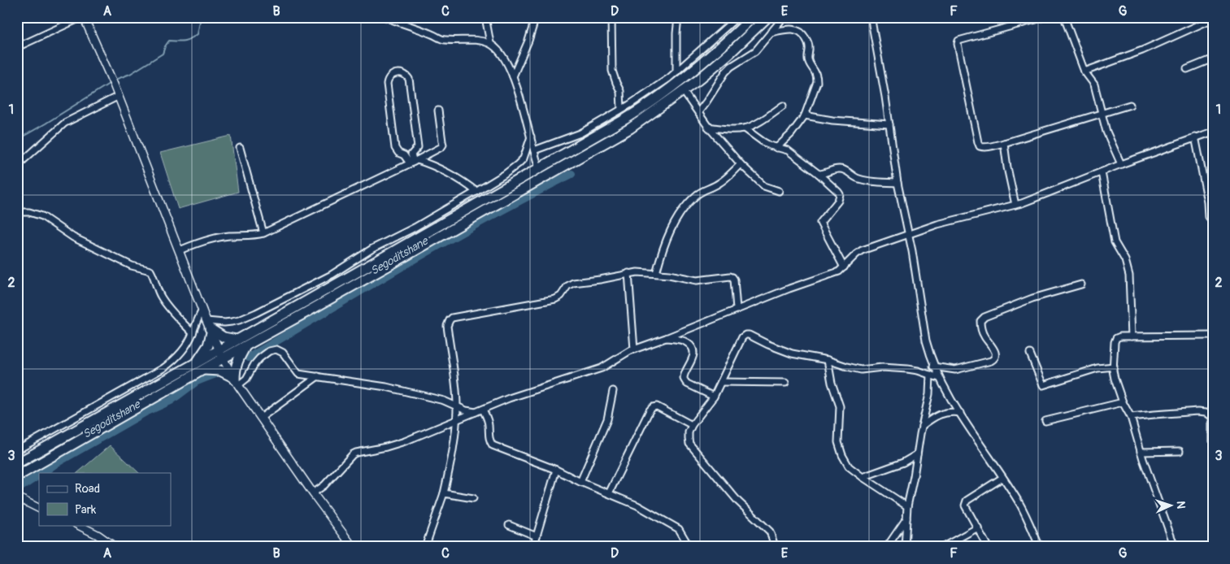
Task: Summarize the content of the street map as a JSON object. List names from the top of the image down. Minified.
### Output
{"water":["Segoditshane"],"legend":["Road","Park"],"north":"right","grid":{"columns":["A","B","C","D","E","F","G"],"rows":["1","2","3"]}}
